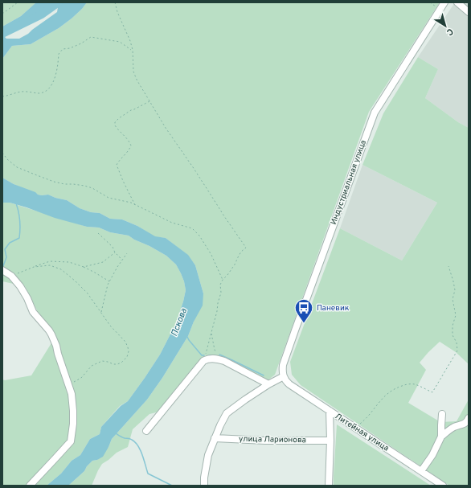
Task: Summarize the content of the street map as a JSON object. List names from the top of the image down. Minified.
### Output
{"streets":{"street":["Индустриальная улица","Литейная улица","улица Ларионова"]},"crossings":[["Индустриальная улица","Литейная улица"]],"water":["Пскова"],"places":{"bus stop":["Паневик"]},"north":"bottom right"}
